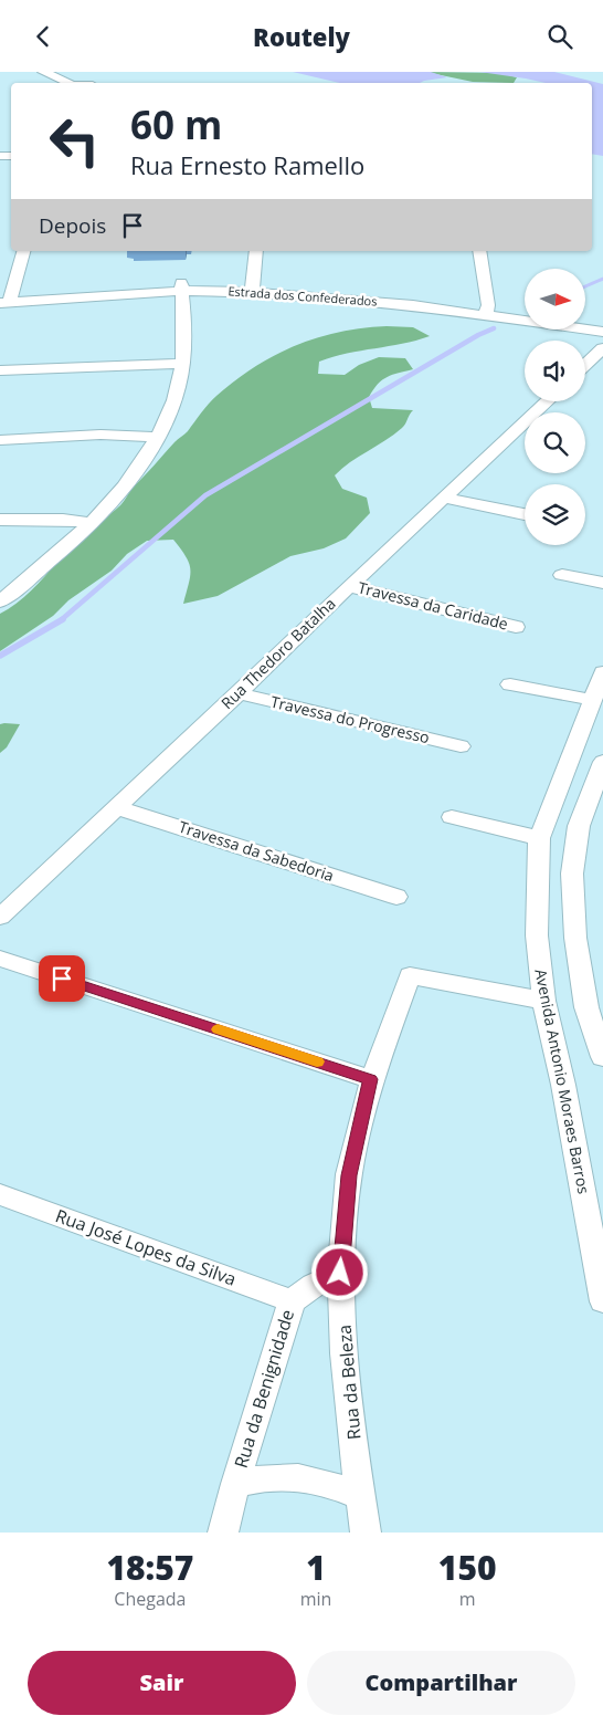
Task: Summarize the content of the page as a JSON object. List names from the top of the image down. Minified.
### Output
{"streets":{"street":["Estrada dos Confederados","Travessa da Caridade","Rua Thedoro Batalha","Travessa do Progresso","Travessa da Sabedoria","Avenida Antonio Moraes Barros","Rua José Lopes da Silva","Rua da Beleza","Rua da Benignidade"]},"crossings":[["Travessa da Caridade","Rua Thedoro Batalha"],["Rua Thedoro Batalha","Travessa do Progresso"],["Rua Thedoro Batalha","Travessa da Sabedoria"],["Rua José Lopes da Silva","Rua da Benignidade"],["Rua da Beleza","Rua da Benignidade"]],"north":"right","page":{"header":"Routely","turn":["60 m","Rua Ernesto Ramello"],"then":"Depois","eta":["18:57","Chegada","1","min","150","m"],"buttons":["Sair","Compartilhar"]}}
